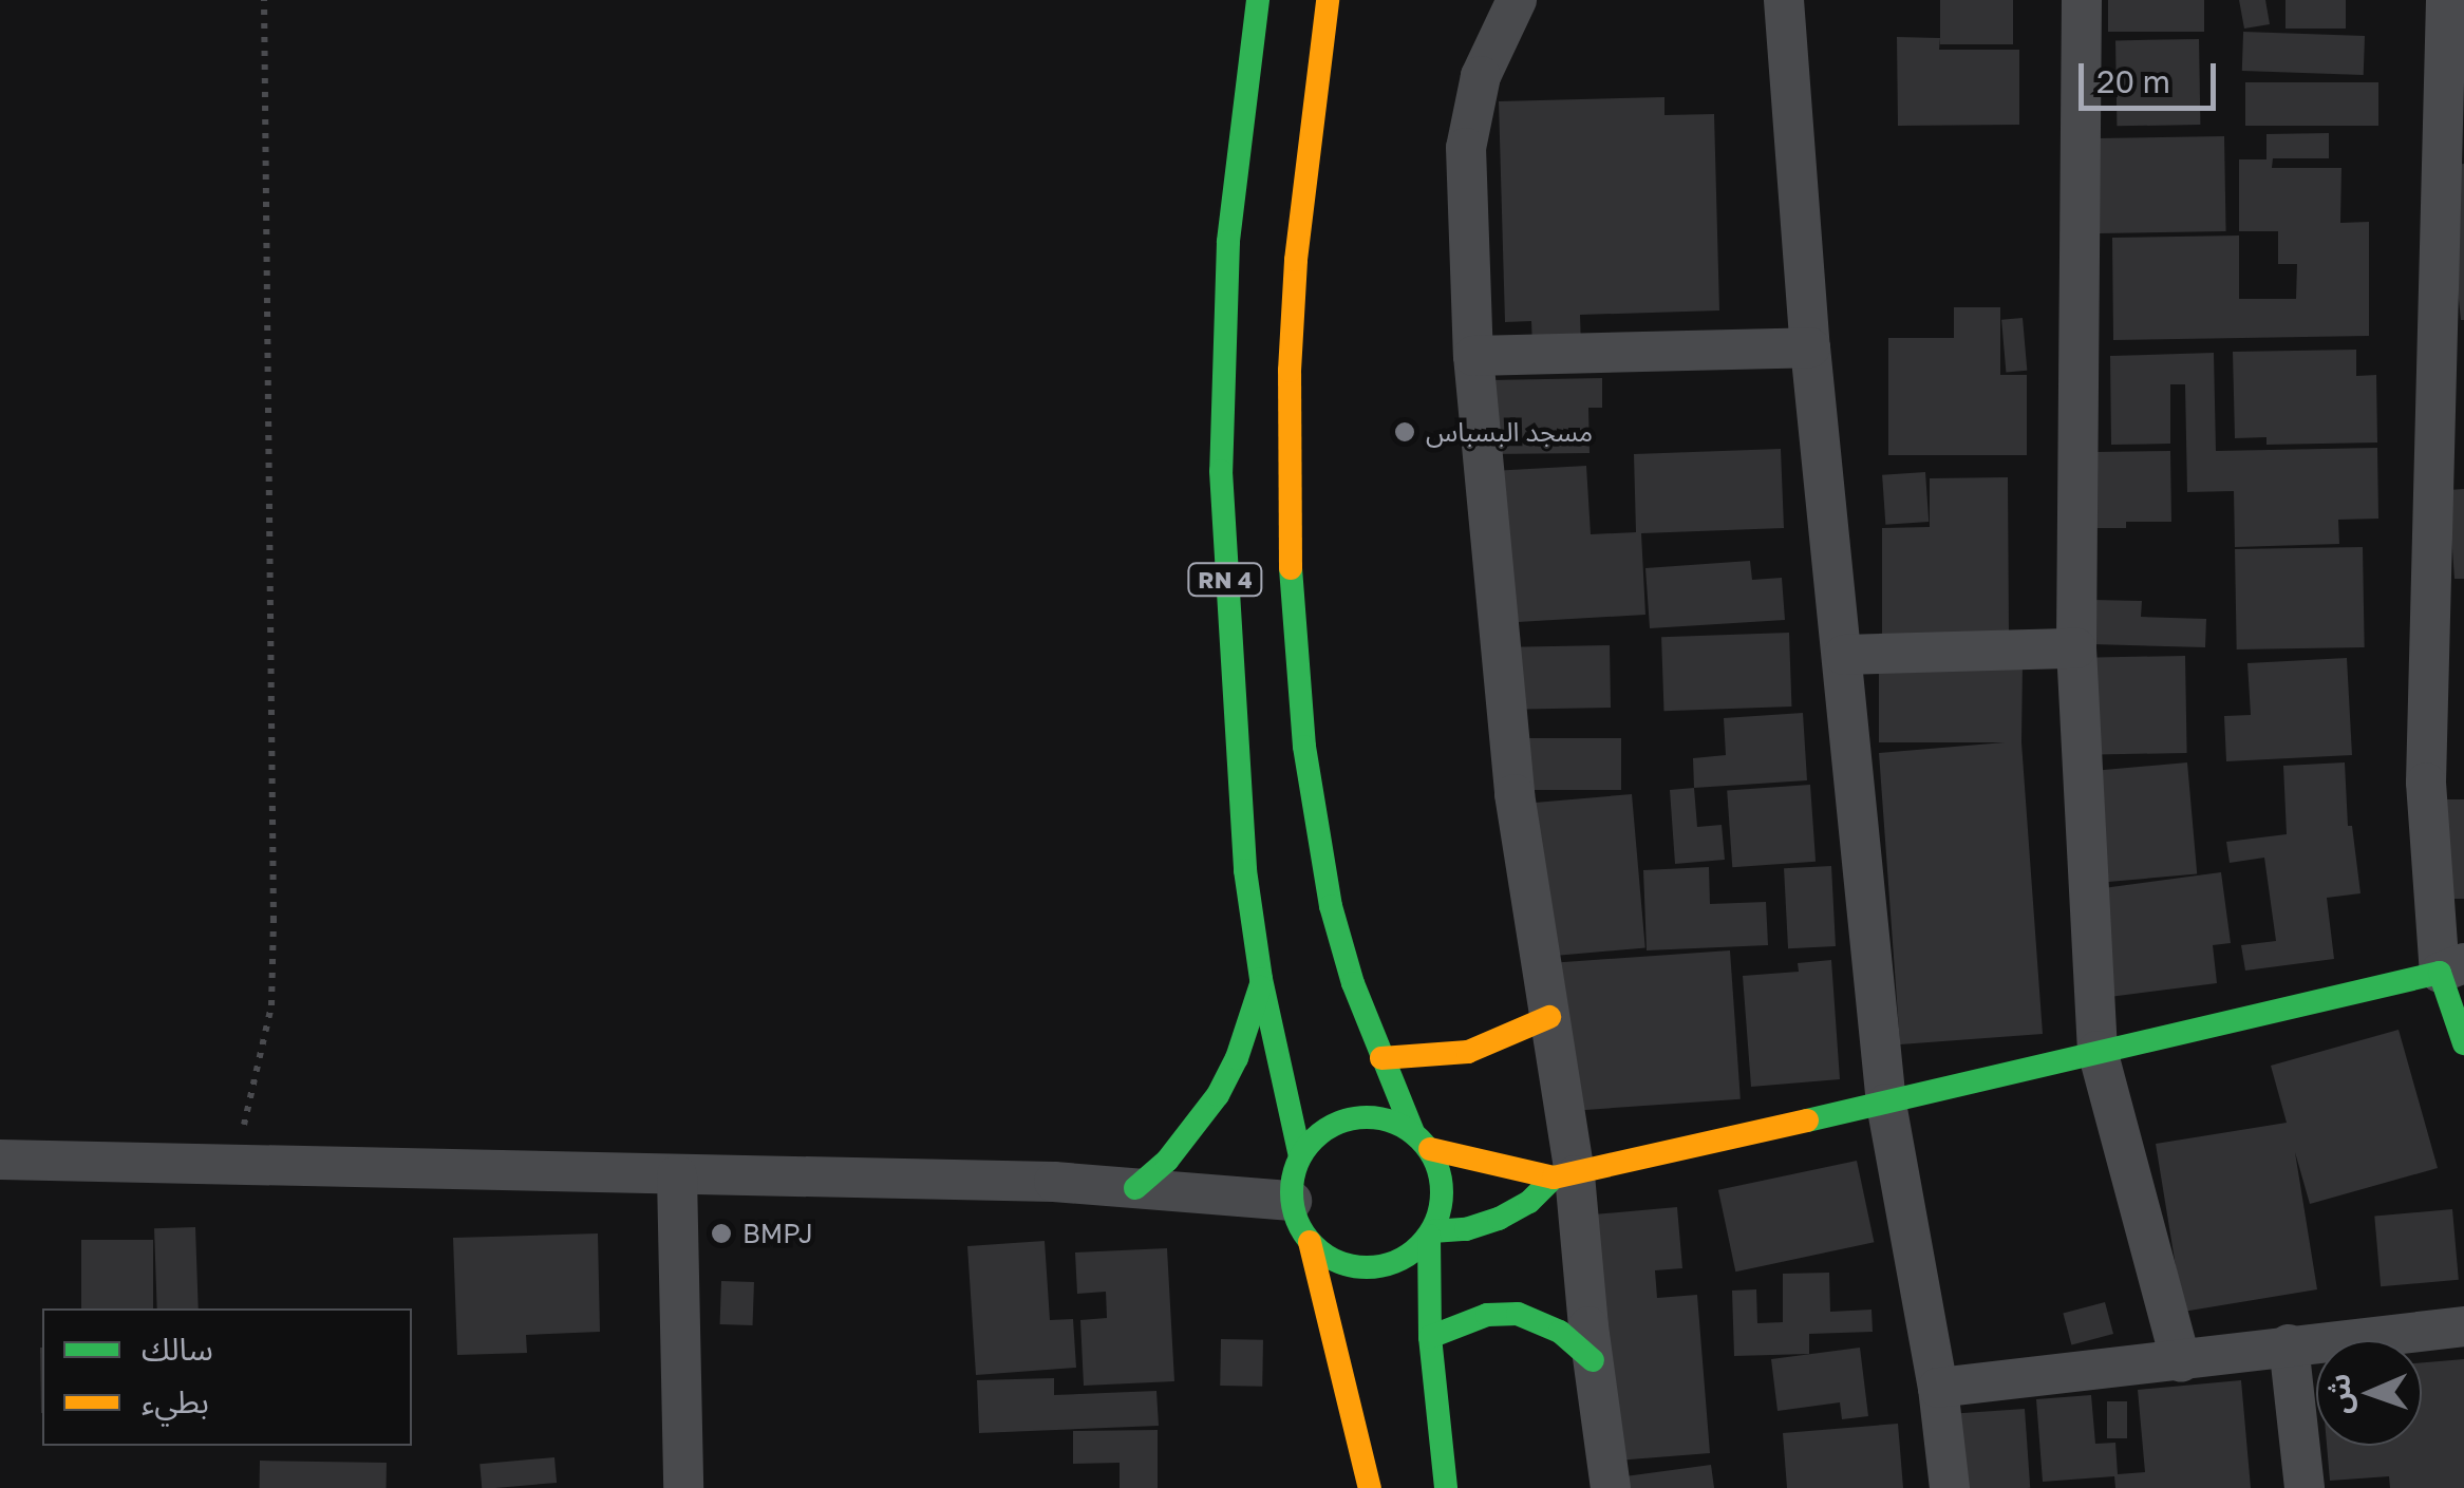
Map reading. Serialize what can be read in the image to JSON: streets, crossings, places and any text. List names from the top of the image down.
{
  "streets": {
    "main road": ["RN 4"]
  },
  "places": ["مسجد البسباس", "BMPJ"],
  "legend": ["سالك", "بطيء"],
  "scale_bar": "20 m",
  "north": "left"
}
